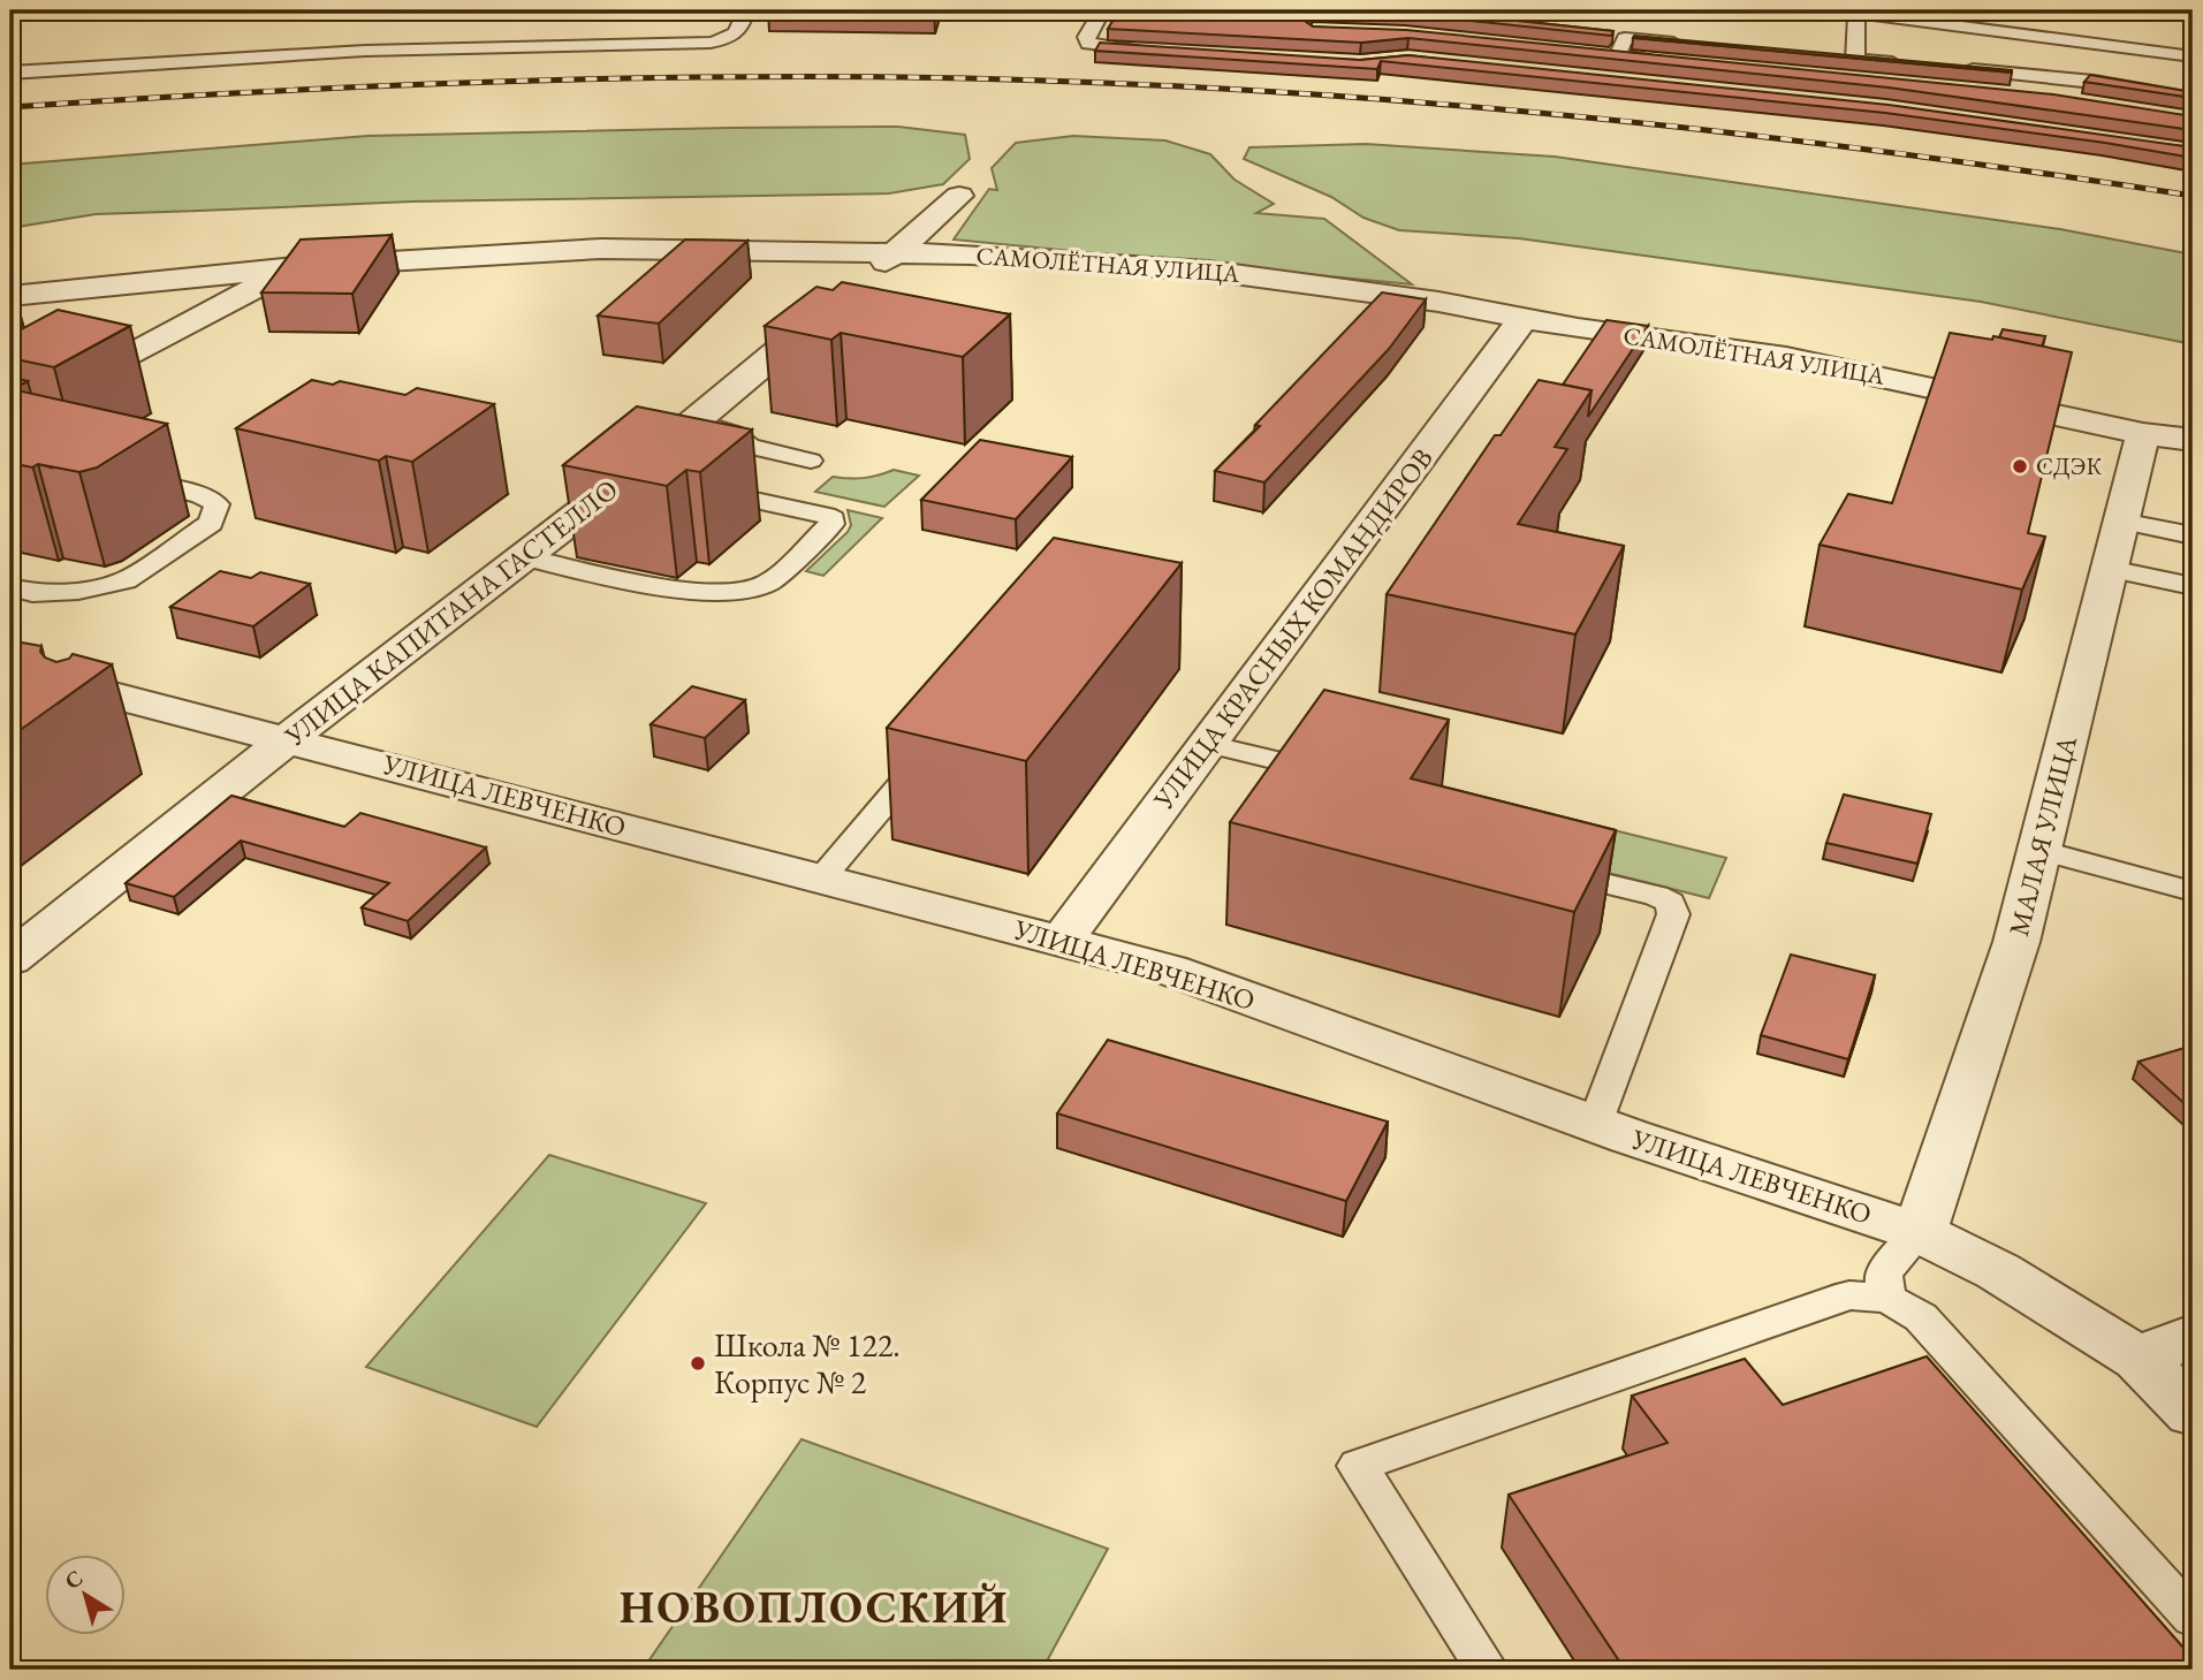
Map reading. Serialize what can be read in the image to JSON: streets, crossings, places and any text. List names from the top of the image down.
{
  "streets": {
    "street": [
      "САМОЛЁТНАЯ УЛИЦА",
      "УЛИЦА КАПИТАНА ГАСТЕЛЛО",
      "УЛИЦА КРАСНЫХ КОМАНДИРОВ",
      "УЛИЦА ЛЕВЧЕНКО",
      "МАЛАЯ УЛИЦА"
    ]
  },
  "crossings": [
    ["САМОЛЁТНАЯ УЛИЦА", "УЛИЦА КАПИТАНА ГАСТЕЛЛО"],
    ["САМОЛЁТНАЯ УЛИЦА", "УЛИЦА КРАСНЫХ КОМАНДИРОВ"],
    ["САМОЛЁТНАЯ УЛИЦА", "МАЛАЯ УЛИЦА"],
    ["УЛИЦА КАПИТАНА ГАСТЕЛЛО", "УЛИЦА ЛЕВЧЕНКО"],
    ["УЛИЦА КРАСНЫХ КОМАНДИРОВ", "УЛИЦА ЛЕВЧЕНКО"],
    ["УЛИЦА ЛЕВЧЕНКО", "МАЛАЯ УЛИЦА"]
  ],
  "districts": ["НОВОПЛОСКИЙ"],
  "places": ["СДЭК", "Школа № 122. Корпус № 2"],
  "north": "top left"
}
